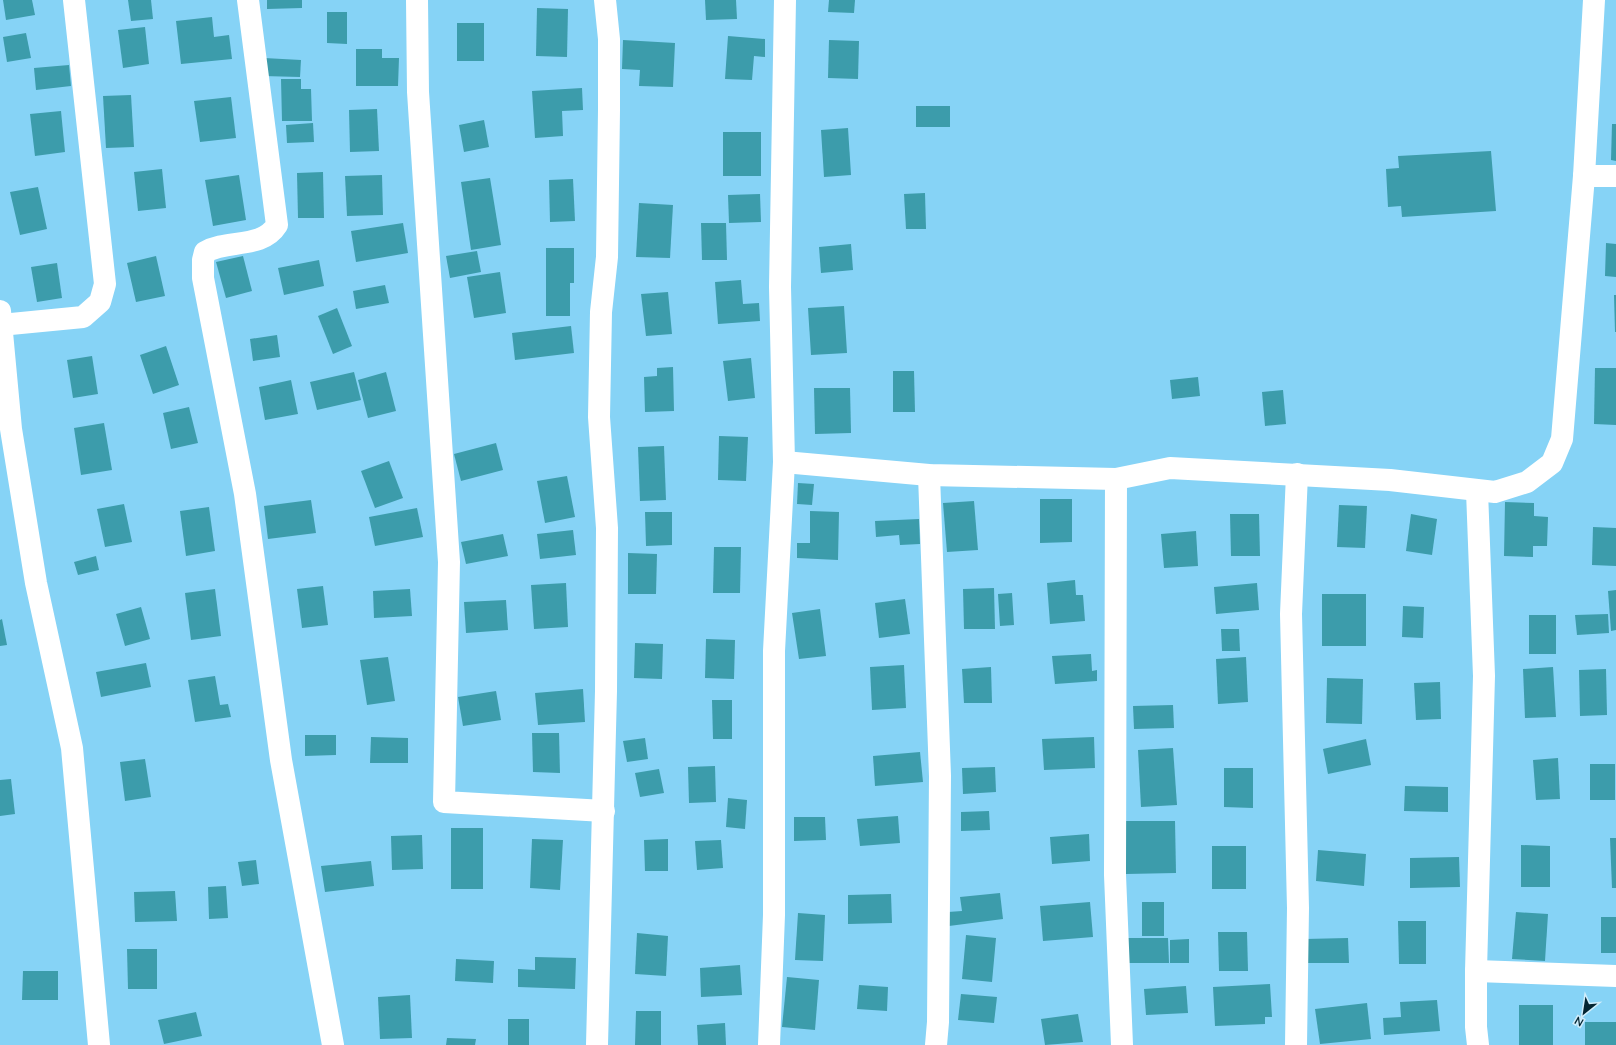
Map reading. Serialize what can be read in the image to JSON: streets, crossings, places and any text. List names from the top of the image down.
{
  "north": "bottom left"
}
